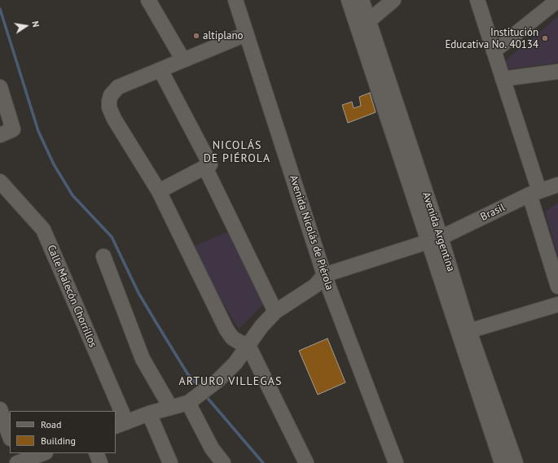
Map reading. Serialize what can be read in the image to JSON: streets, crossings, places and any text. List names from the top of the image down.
{
  "streets": {
    "street": [
      "Brasil",
      "Avenida Argentina",
      "Avenida Nicolás de Piérola",
      "Calle Malecón Chorrillos"
    ]
  },
  "crossings": [
    ["Brasil", "Avenida Argentina"],
    ["Brasil", "Avenida Nicolás de Piérola"]
  ],
  "districts": ["NICOLÁS DE PIÉROLA", "ARTURO VILLEGAS"],
  "places": ["altiplano", "Institución Educativa No. 40134"],
  "legend": ["Road", "Building"],
  "north": "right"
}
